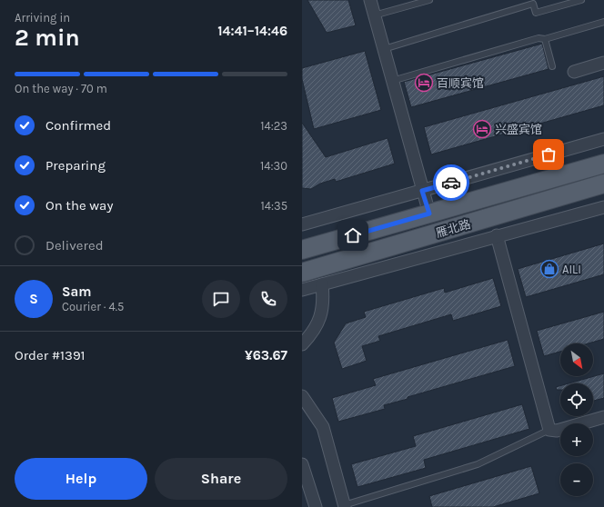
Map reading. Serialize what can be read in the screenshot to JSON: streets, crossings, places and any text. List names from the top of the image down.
{
  "streets": {
    "main road": ["雁北路"]
  },
  "places": {
    "hotel": ["百顺宾馆", "兴盛宾馆"],
    "shop": ["AILI"]
  },
  "north": "bottom right",
  "page": {
    "heading": ["2 min", "Arriving in", "14:41–14:46"],
    "panel": [
      "Sam",
      "Courier · 4.5",
      "Order #1391",
      "¥63.67"
    ],
    "bar": "On the way · 70 m",
    "list": [
      ["Confirmed", "14:23"],
      ["Preparing", "14:30"],
      ["On the way", "14:35"],
      "Delivered"
    ],
    "round": "S",
    "map_buttons": ["+", "−"],
    "buttons": ["Help", "Share"]
  }
}
